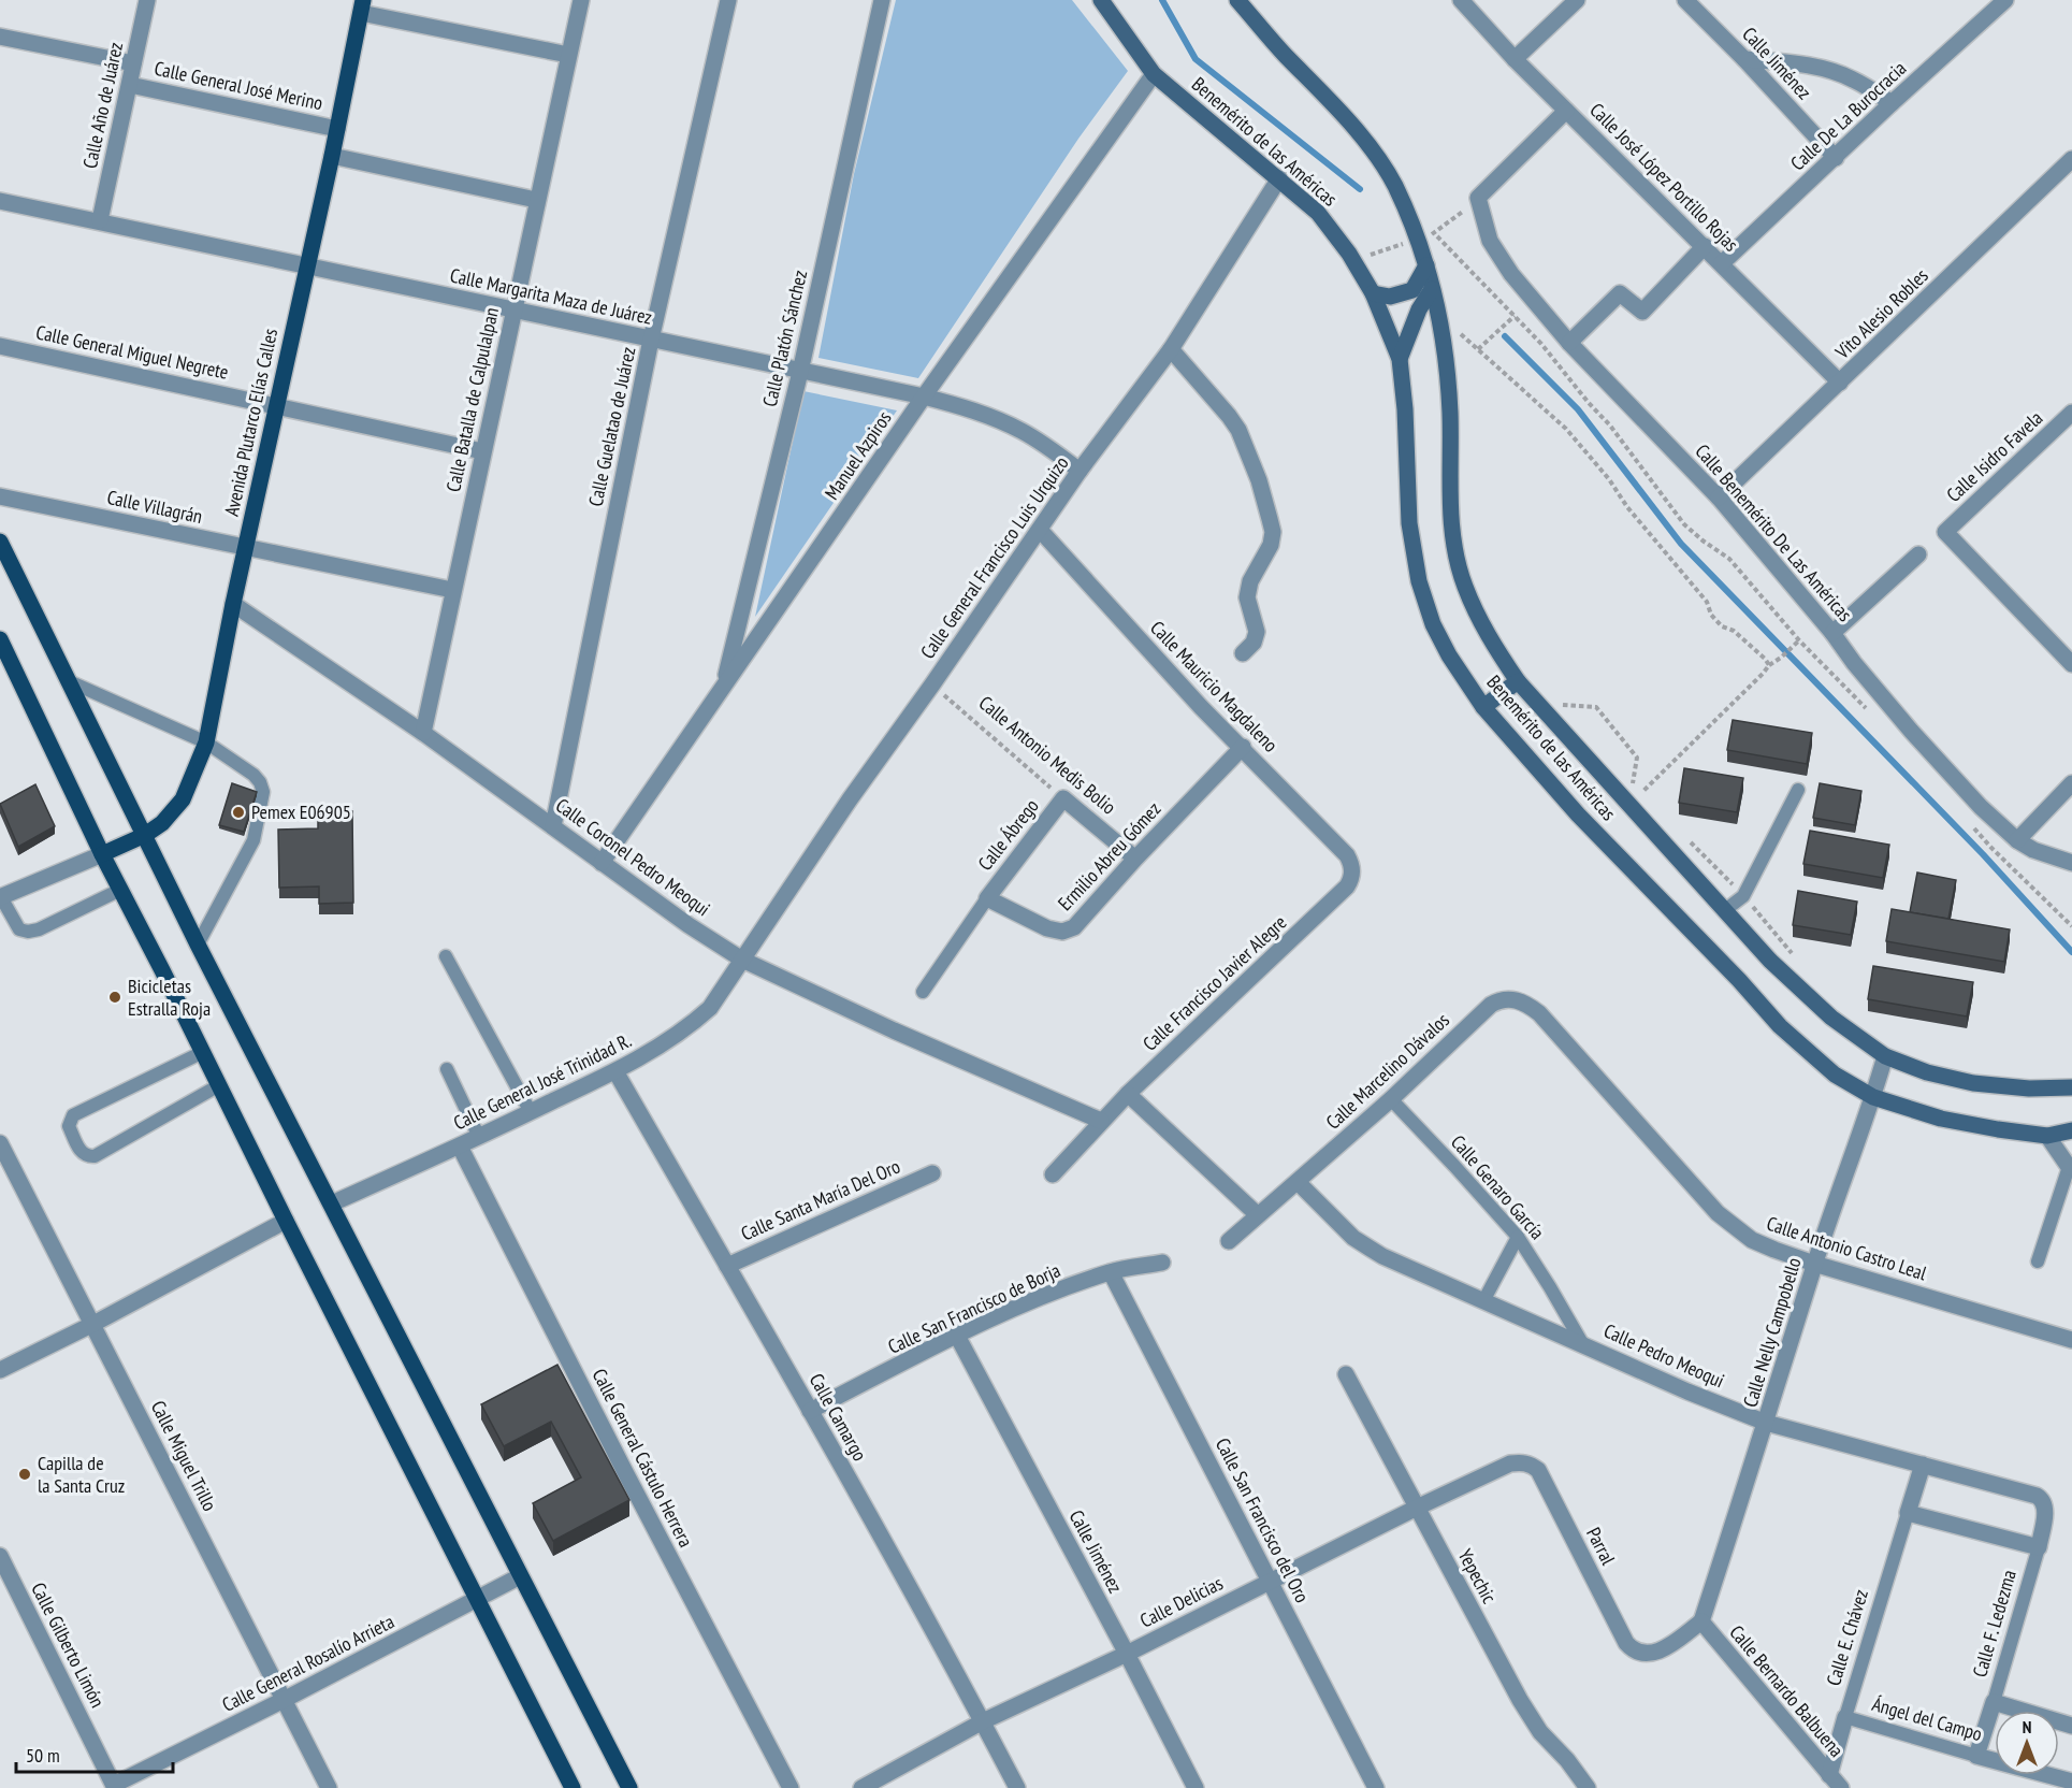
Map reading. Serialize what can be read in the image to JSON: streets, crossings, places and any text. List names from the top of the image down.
{
  "streets": {
    "main road": ["Avenida Plutarco Elías Calles"],
    "street": [
      "Calle Jiménez",
      "Calle General José Merino",
      "Calle Año de Juárez",
      "Calle De La Burocracia",
      "Benemérito de las Américas",
      "Calle José López Portillo Rojas",
      "Calle Margarita Maza de Juárez",
      "Vito Alesio Robles",
      "Calle Platón Sánchez",
      "Calle General Miguel Negrete",
      "Calle Batalla de Calpulalpan",
      "Calle Guelatao de Juárez",
      "Manuel Azpiros",
      "Calle Isidro Favela",
      "Calle Villagrán",
      "Calle Benemérito De Las Américas",
      "Calle General Francisco Luis Urquizo",
      "Calle Mauricio Magdaleno",
      "Calle Antonio Medis Bolio",
      "Calle Ábrego",
      "Ermilio Abreu Gómez",
      "Calle Coronel Pedro Meoqui",
      "Calle Francisco Javier Alegre",
      "Calle Marcelino Dávalos",
      "Calle General José Trinidad R.",
      "Calle Santa María Del Oro",
      "Calle Antonio Castro Leal",
      "Calle San Francisco de Borja",
      "Calle Nelly Campobello",
      "Calle Pedro Meoqui",
      "Calle Camargo",
      "Calle Miguel Trillo",
      "Calle General Cástulo Herrera",
      "Calle San Francisco del Oro",
      "Parral",
      "Yepechic",
      "Calle Delicias",
      "Calle F. Ledezma",
      "Calle E. Chávez",
      "Calle Gilberto Limón",
      "Calle General Rosalío Arrieta",
      "Calle Bernardo Balbuena",
      "Ángel del Campo"
    ],
    "lane": ["Calle Genaro García"]
  },
  "crossings": [
    ["Calle Jiménez", "Calle De La Burocracia"],
    ["Calle Jiménez", "Calle San Francisco de Borja"],
    ["Calle Jiménez", "Calle Delicias"],
    ["Calle General José Merino", "Calle Año de Juárez"],
    ["Calle General José Merino", "Avenida Plutarco Elías Calles"],
    ["Calle Año de Juárez", "Calle Margarita Maza de Juárez"],
    ["Calle De La Burocracia", "Calle José López Portillo Rojas"],
    ["Benemérito de las Américas", "Manuel Azpiros"],
    ["Benemérito de las Américas", "Calle General Francisco Luis Urquizo"],
    ["Benemérito de las Américas", "Calle Nelly Campobello"],
    ["Calle José López Portillo Rojas", "Vito Alesio Robles"],
    ["Calle Margarita Maza de Juárez", "Calle Platón Sánchez"],
    ["Calle Margarita Maza de Juárez", "Calle Batalla de Calpulalpan"],
    ["Calle Margarita Maza de Juárez", "Avenida Plutarco Elías Calles"],
    ["Calle Margarita Maza de Juárez", "Calle Guelatao de Juárez"],
    ["Calle Margarita Maza de Juárez", "Manuel Azpiros"],
    ["Calle Margarita Maza de Juárez", "Calle General Francisco Luis Urquizo"],
    ["Vito Alesio Robles", "Calle Benemérito De Las Américas"],
    ["Calle Platón Sánchez", "Manuel Azpiros"],
    ["Calle General Miguel Negrete", "Calle Batalla de Calpulalpan"],
    ["Calle General Miguel Negrete", "Avenida Plutarco Elías Calles"],
    ["Calle Batalla de Calpulalpan", "Calle Villagrán"],
    ["Calle Batalla de Calpulalpan", "Calle Coronel Pedro Meoqui"],
    ["Avenida Plutarco Elías Calles", "Calle Villagrán"],
    ["Avenida Plutarco Elías Calles", "Calle Coronel Pedro Meoqui"],
    ["Calle Guelatao de Juárez", "Calle Coronel Pedro Meoqui"],
    ["Manuel Azpiros", "Calle Coronel Pedro Meoqui"],
    ["Calle General Francisco Luis Urquizo", "Calle Mauricio Magdaleno"],
    ["Calle General Francisco Luis Urquizo", "Calle Antonio Medis Bolio"],
    ["Calle General Francisco Luis Urquizo", "Calle Coronel Pedro Meoqui"],
    ["Calle General Francisco Luis Urquizo", "Calle General José Trinidad R."],
    ["Calle Mauricio Magdaleno", "Ermilio Abreu Gómez"],
    ["Calle Mauricio Magdaleno", "Calle Francisco Javier Alegre"],
    ["Calle Antonio Medis Bolio", "Calle Ábrego"],
    ["Calle Antonio Medis Bolio", "Ermilio Abreu Gómez"],
    ["Calle Ábrego", "Ermilio Abreu Gómez"],
    ["Calle Coronel Pedro Meoqui", "Calle Francisco Javier Alegre"],
    ["Calle Coronel Pedro Meoqui", "Calle General José Trinidad R."],
    ["Calle Marcelino Dávalos", "Calle Genaro García"],
    ["Calle Marcelino Dávalos", "Calle Antonio Castro Leal"],
    ["Calle Marcelino Dávalos", "Calle Pedro Meoqui"],
    ["Calle General José Trinidad R.", "Calle Camargo"],
    ["Calle General José Trinidad R.", "Calle General Cástulo Herrera"],
    ["Calle Genaro García", "Calle Pedro Meoqui"],
    ["Calle Santa María Del Oro", "Calle Camargo"],
    ["Calle Antonio Castro Leal", "Calle Nelly Campobello"],
    ["Calle San Francisco de Borja", "Calle Camargo"],
    ["Calle San Francisco de Borja", "Calle San Francisco del Oro"],
    ["Calle Nelly Campobello", "Calle Pedro Meoqui"],
    ["Calle Nelly Campobello", "Parral"],
    ["Calle Nelly Campobello", "Calle Bernardo Balbuena"],
    ["Calle Pedro Meoqui", "Calle F. Ledezma"],
    ["Calle Pedro Meoqui", "Calle E. Chávez"],
    ["Calle Camargo", "Calle Delicias"],
    ["Calle Miguel Trillo", "Calle General Rosalío Arrieta"],
    ["Calle San Francisco del Oro", "Calle Delicias"],
    ["Parral", "Calle Delicias"],
    ["Parral", "Calle Bernardo Balbuena"],
    ["Yepechic", "Calle Delicias"],
    ["Calle F. Ledezma", "Ángel del Campo"],
    ["Calle E. Chávez", "Calle Bernardo Balbuena"],
    ["Calle E. Chávez", "Ángel del Campo"],
    ["Calle Gilberto Limón", "Calle General Rosalío Arrieta"]
  ],
  "places": ["Pemex E06905", "Bicicletas Estralla Roja", "Capilla de la Santa Cruz"],
  "scale_bar": "50 m",
  "north": "top"
}
